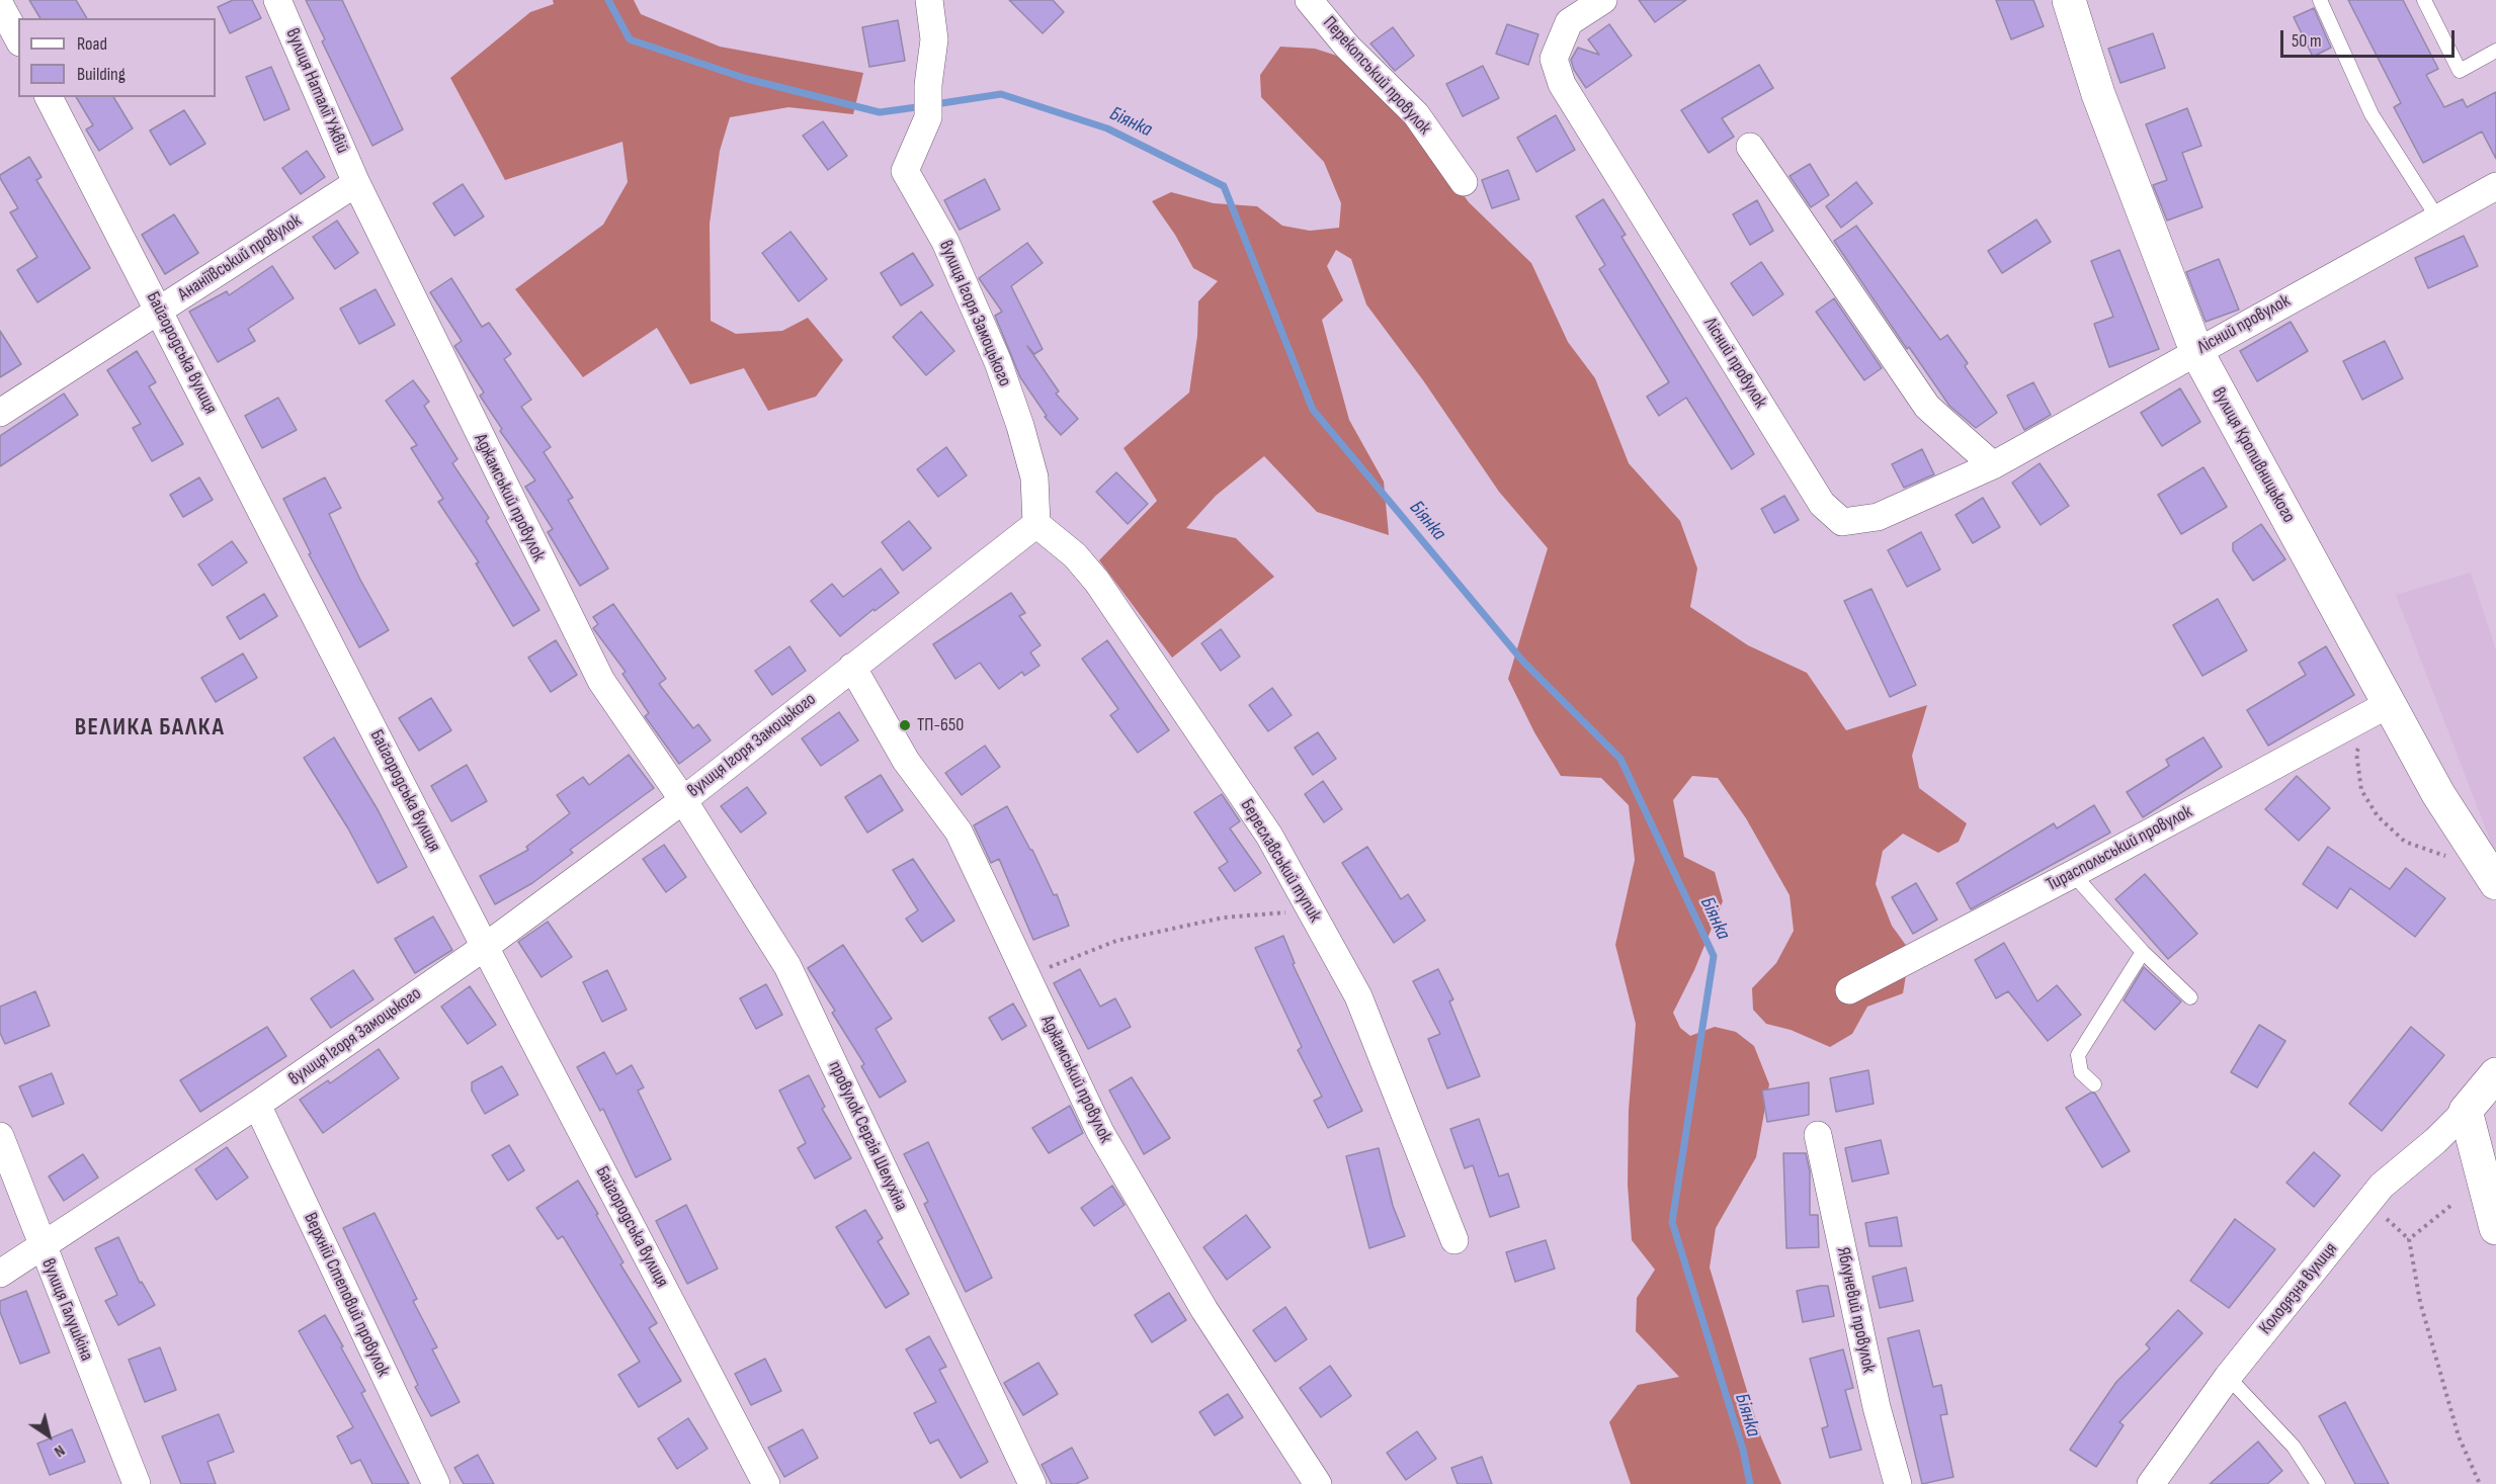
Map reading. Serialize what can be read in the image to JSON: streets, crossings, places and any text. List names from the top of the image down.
{
  "streets": {
    "main road": ["вулиця Кропивницького"],
    "street": [
      "Перекопський провулок",
      "вулиця Наталії Ужвій",
      "Ананіївський провулок",
      "вулиця Ігоря Замоцького",
      "Лісний провулок",
      "Байгородська вулиця",
      "Аджамський провулок",
      "Тираспольський провулок",
      "Береславський тупик",
      "провулок Сергія Шелухіна",
      "Колодязна вулиця",
      "Верхній Степовий провулок",
      "вулиця Галушкіна",
      "Яблуневий провулок"
    ]
  },
  "crossings": [
    ["вулиця Наталії Ужвій", "Ананіївський провулок"],
    ["вулиця Наталії Ужвій", "Аджамський провулок"],
    ["Ананіївський провулок", "Байгородська вулиця"],
    ["Ананіївський провулок", "Аджамський провулок"],
    ["вулиця Ігоря Замоцького", "Байгородська вулиця"],
    ["вулиця Ігоря Замоцького", "Аджамський провулок"],
    ["вулиця Ігоря Замоцького", "Береславський тупик"],
    ["вулиця Ігоря Замоцького", "провулок Сергія Шелухіна"],
    ["вулиця Ігоря Замоцького", "Верхній Степовий провулок"],
    ["вулиця Ігоря Замоцького", "вулиця Галушкіна"],
    ["Лісний провулок", "вулиця Кропивницького"],
    ["вулиця Кропивницького", "Тираспольський провулок"],
    ["Аджамський провулок", "провулок Сергія Шелухіна"]
  ],
  "districts": ["ВЕЛИКА БАЛКА"],
  "water": ["Біянка"],
  "places": ["ТП-650"],
  "legend": ["Road", "Building"],
  "scale_bar": "50 m",
  "north": "bottom right"
}
